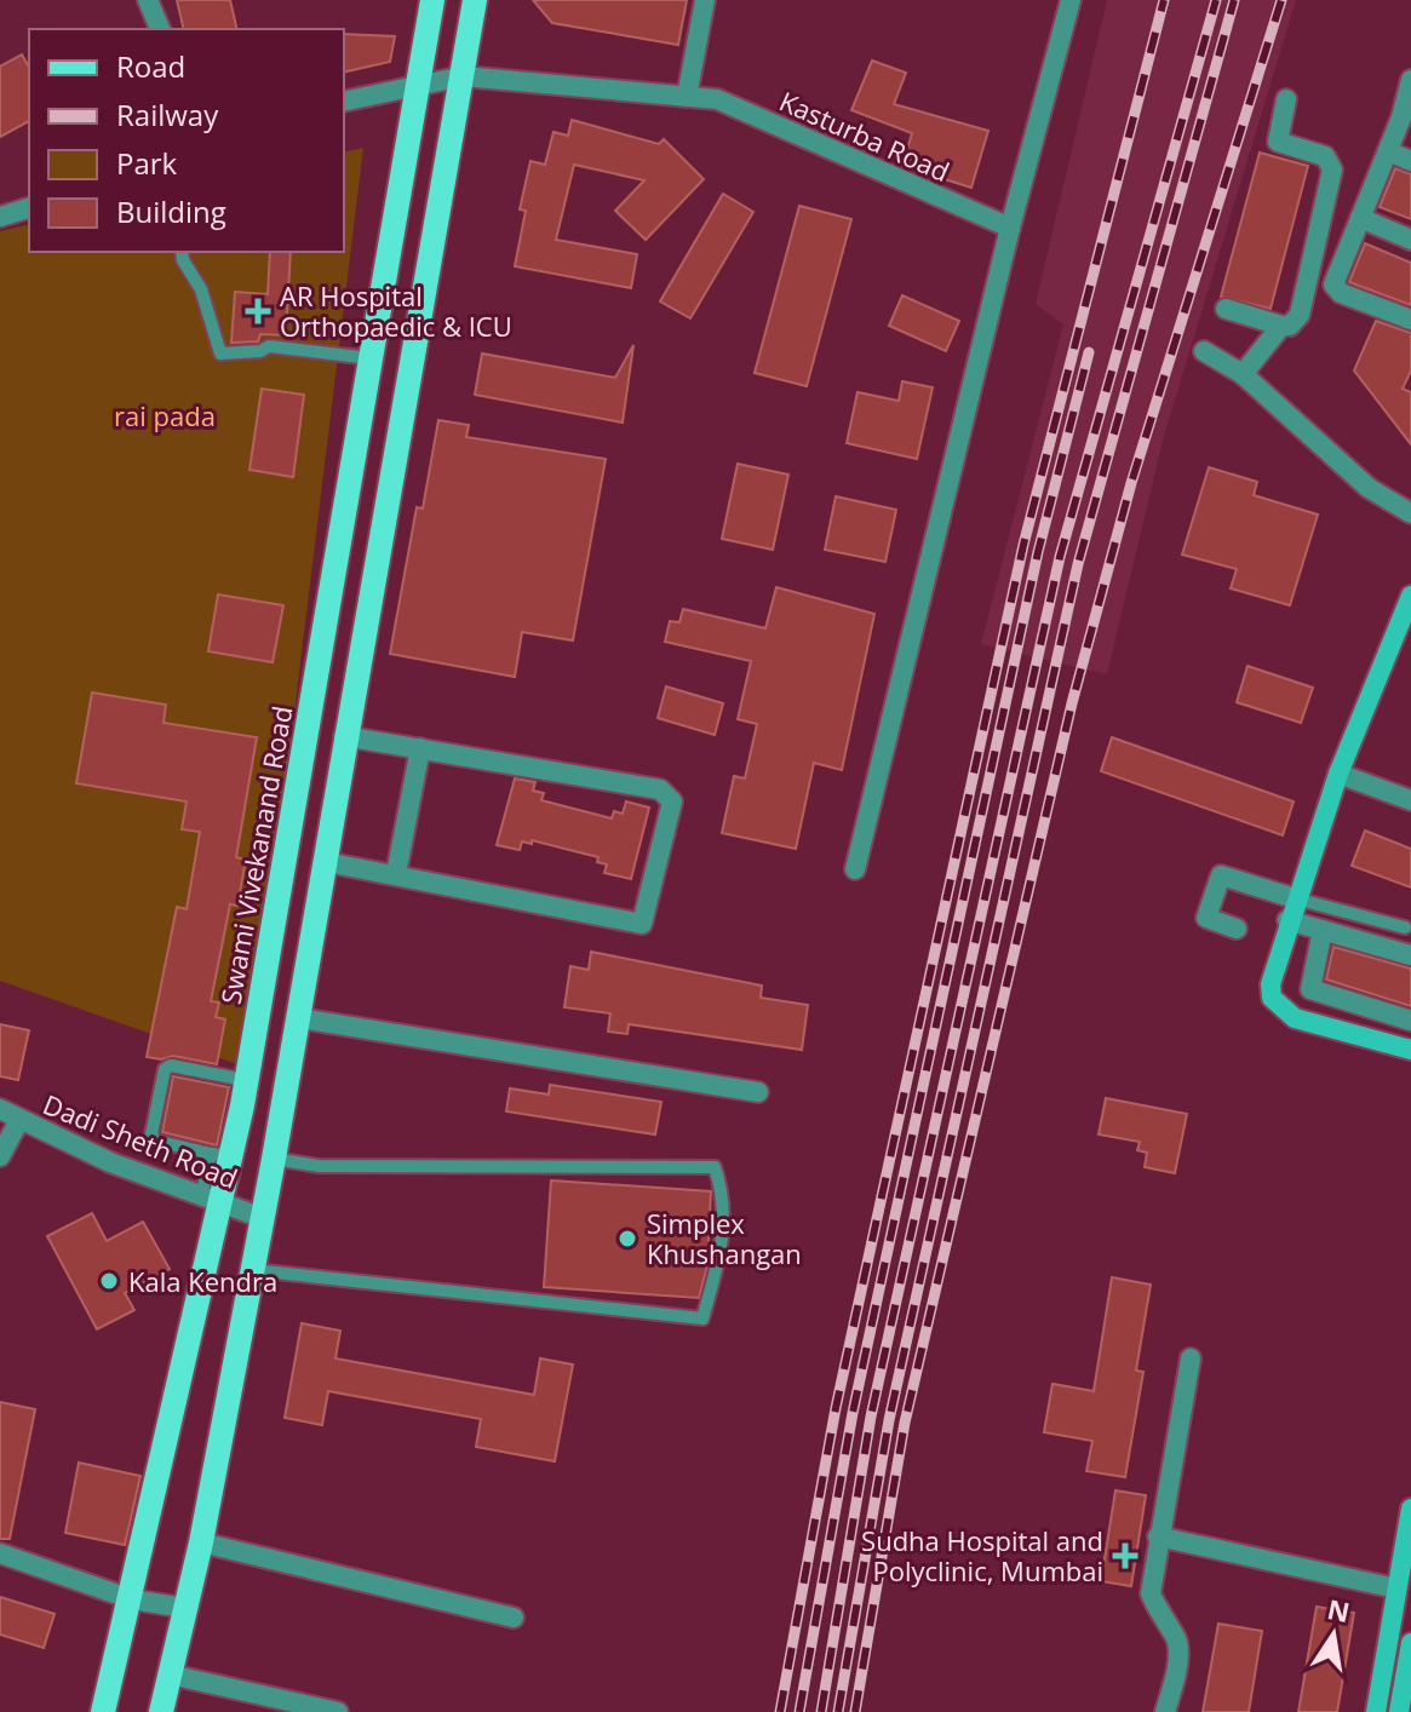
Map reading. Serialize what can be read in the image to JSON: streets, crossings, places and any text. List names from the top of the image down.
{
  "streets": {
    "main road": ["Swami Vivekanand Road"],
    "street": ["Kasturba Road", "Dadi Sheth Road"]
  },
  "crossings": [
    ["Kasturba Road", "Swami Vivekanand Road"],
    ["Swami Vivekanand Road", "Dadi Sheth Road"]
  ],
  "parks": ["rai pada"],
  "places": {
    "health": ["AR Hospital Orthopaedic & ICU", "Sudha Hospital and Polyclinic, Mumbai"],
    "other": ["Simplex Khushangan", "Kala Kendra"]
  },
  "legend": [
    "Road",
    "Railway",
    "Park",
    "Building"
  ],
  "north": "top"
}
